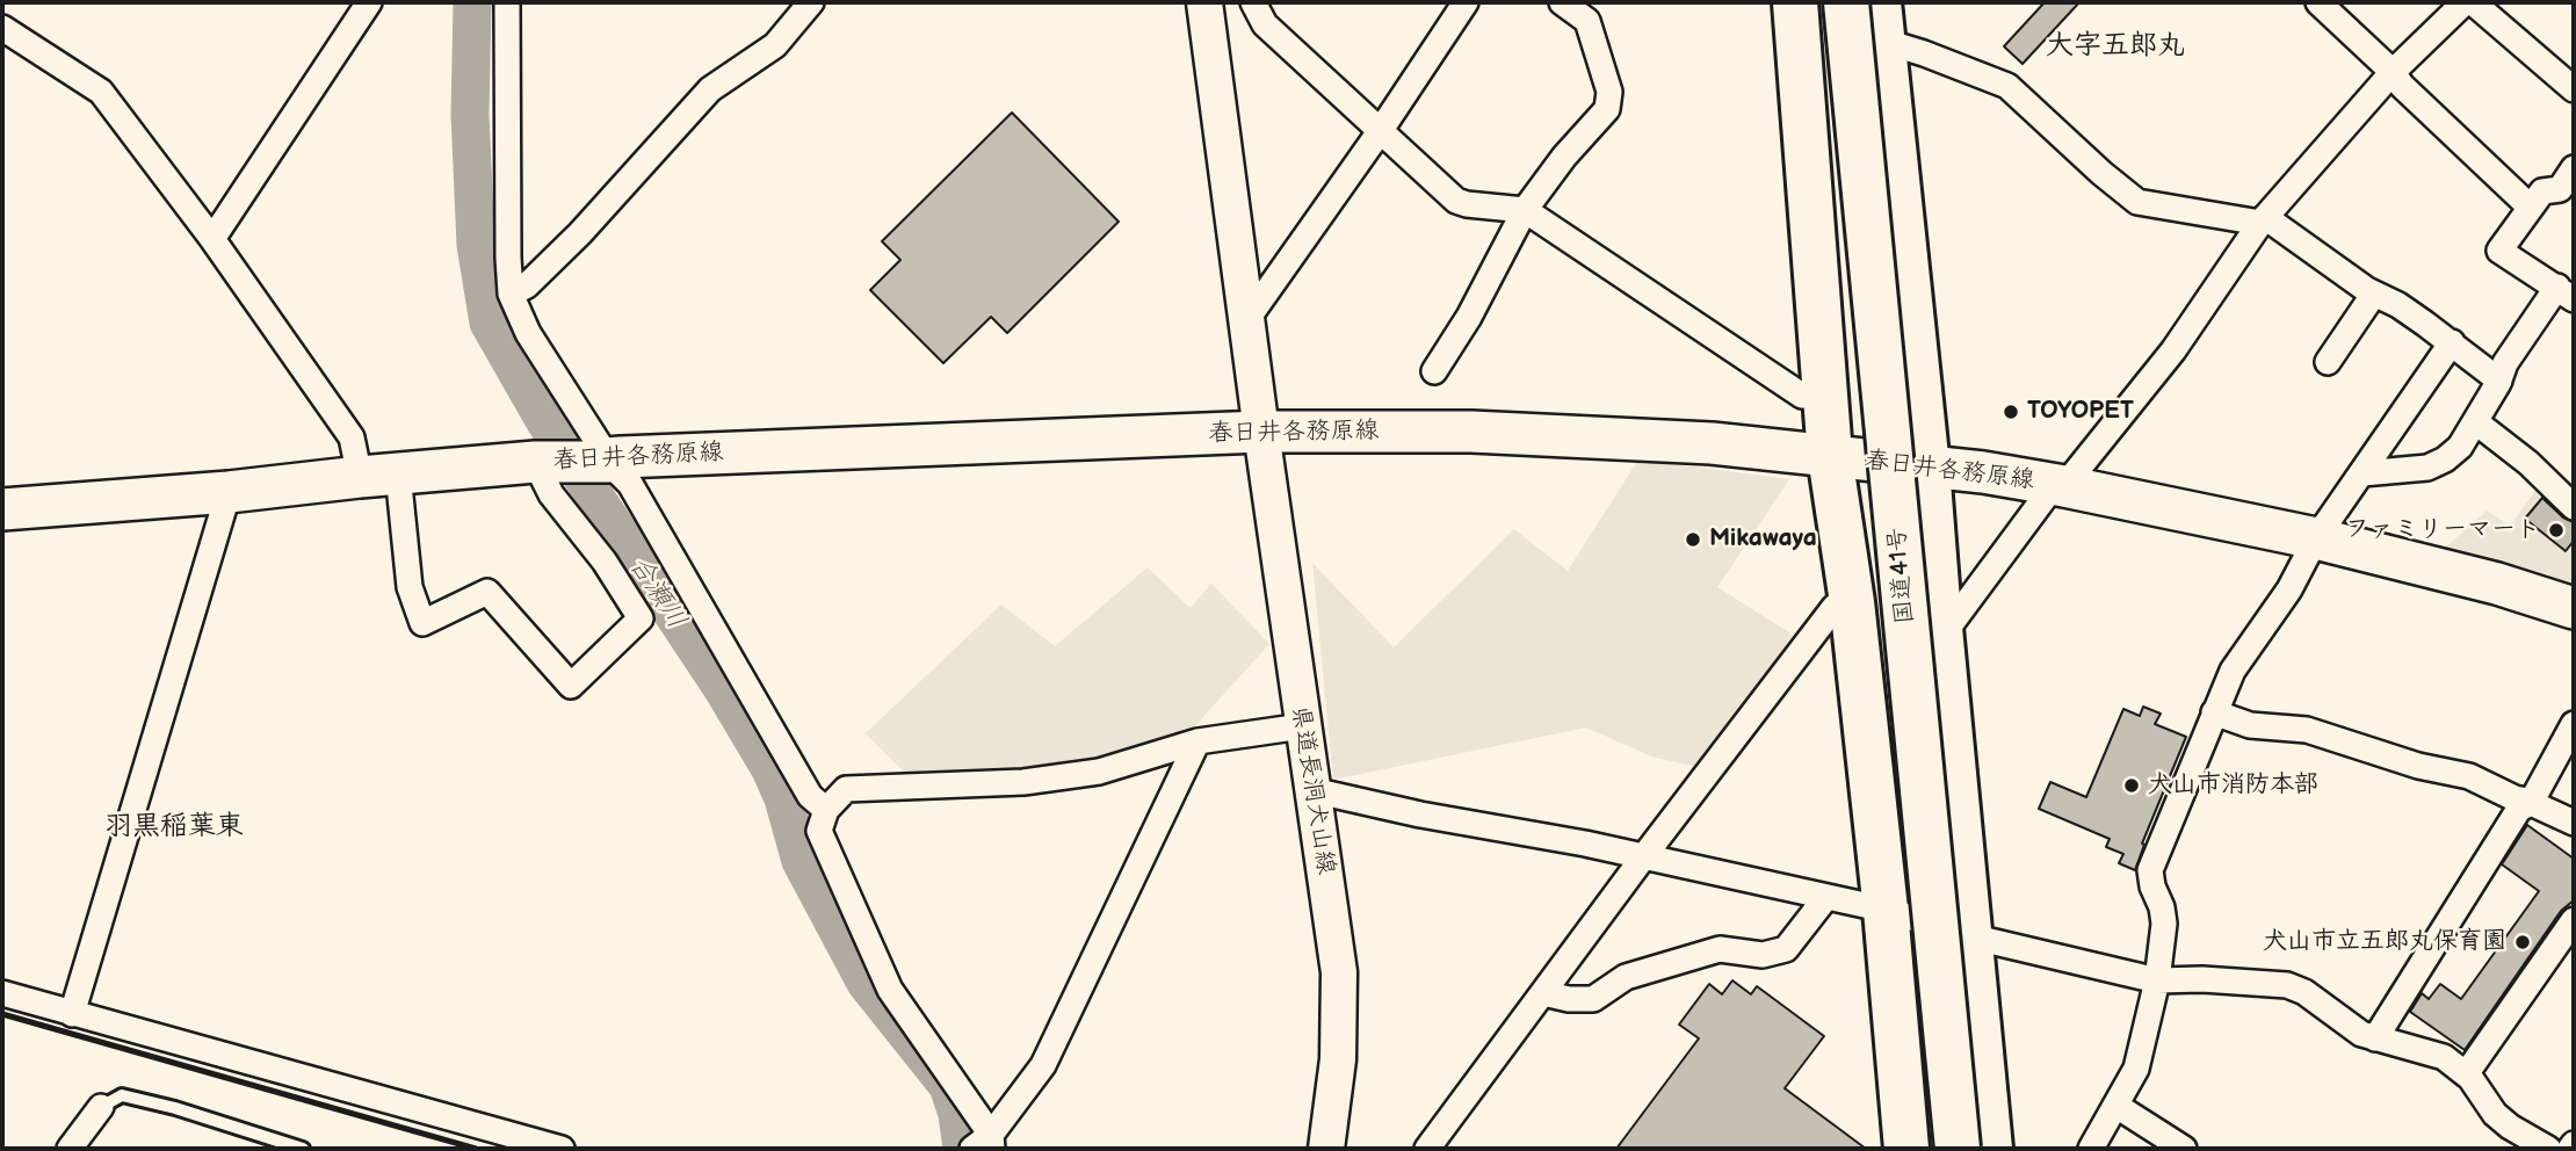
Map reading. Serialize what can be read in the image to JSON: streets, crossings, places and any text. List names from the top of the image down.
{
  "streets": {
    "highway": ["国道41号"],
    "main road": ["春日井各務原線", "県道長洞犬山線"]
  },
  "crossings": [
    ["春日井各務原線", "県道長洞犬山線"]
  ],
  "districts": ["大字五郎丸", "羽黒稲葉東"],
  "water": ["合瀬川"],
  "places": [
    "TOYOPET",
    "ファミリーマート",
    "Mikawaya",
    "犬山市消防本部",
    "犬山市立五郎丸保育園"
  ]
}
